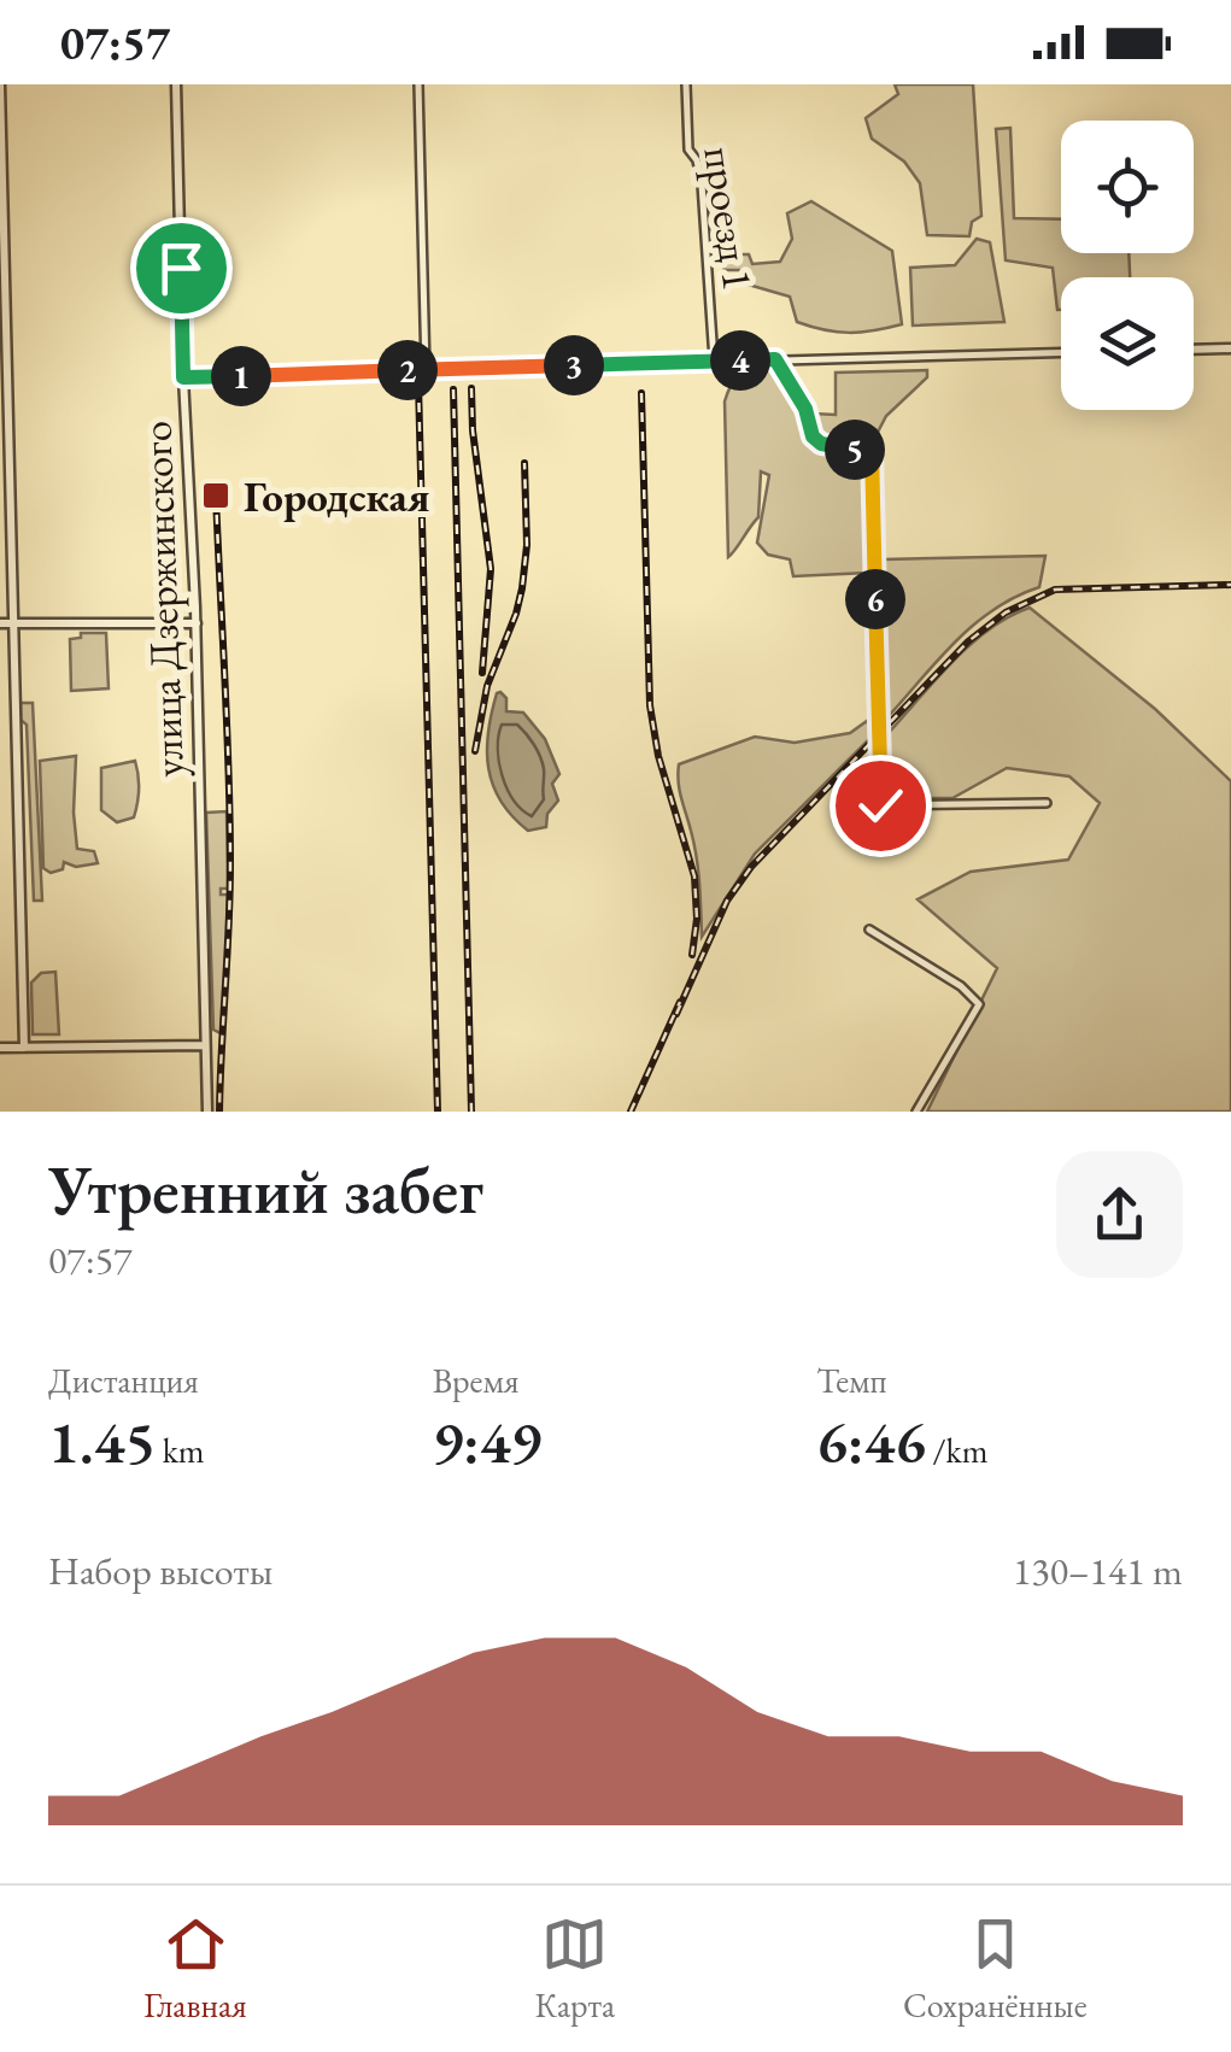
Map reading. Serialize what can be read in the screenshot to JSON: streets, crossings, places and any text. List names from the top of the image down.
{
  "streets": {
    "street": ["проезд 1", "улица Дзержинского"]
  },
  "places": {
    "transit": ["Городская"]
  },
  "page": {
    "status": "07:57",
    "pins": [
      "4",
      "3",
      "2",
      "1",
      "5",
      "6"
    ],
    "heading": ["Утренний забег", "07:57"],
    "stats": [
      ["Дистанция", "1.45 km"],
      ["Время", "9:49"],
      ["Темп", "6:46 /km"]
    ],
    "chart": ["Набор высоты", "130–141 m"],
    "tabs": ["Главная", "Карта", "Сохранённые"]
  }
}
